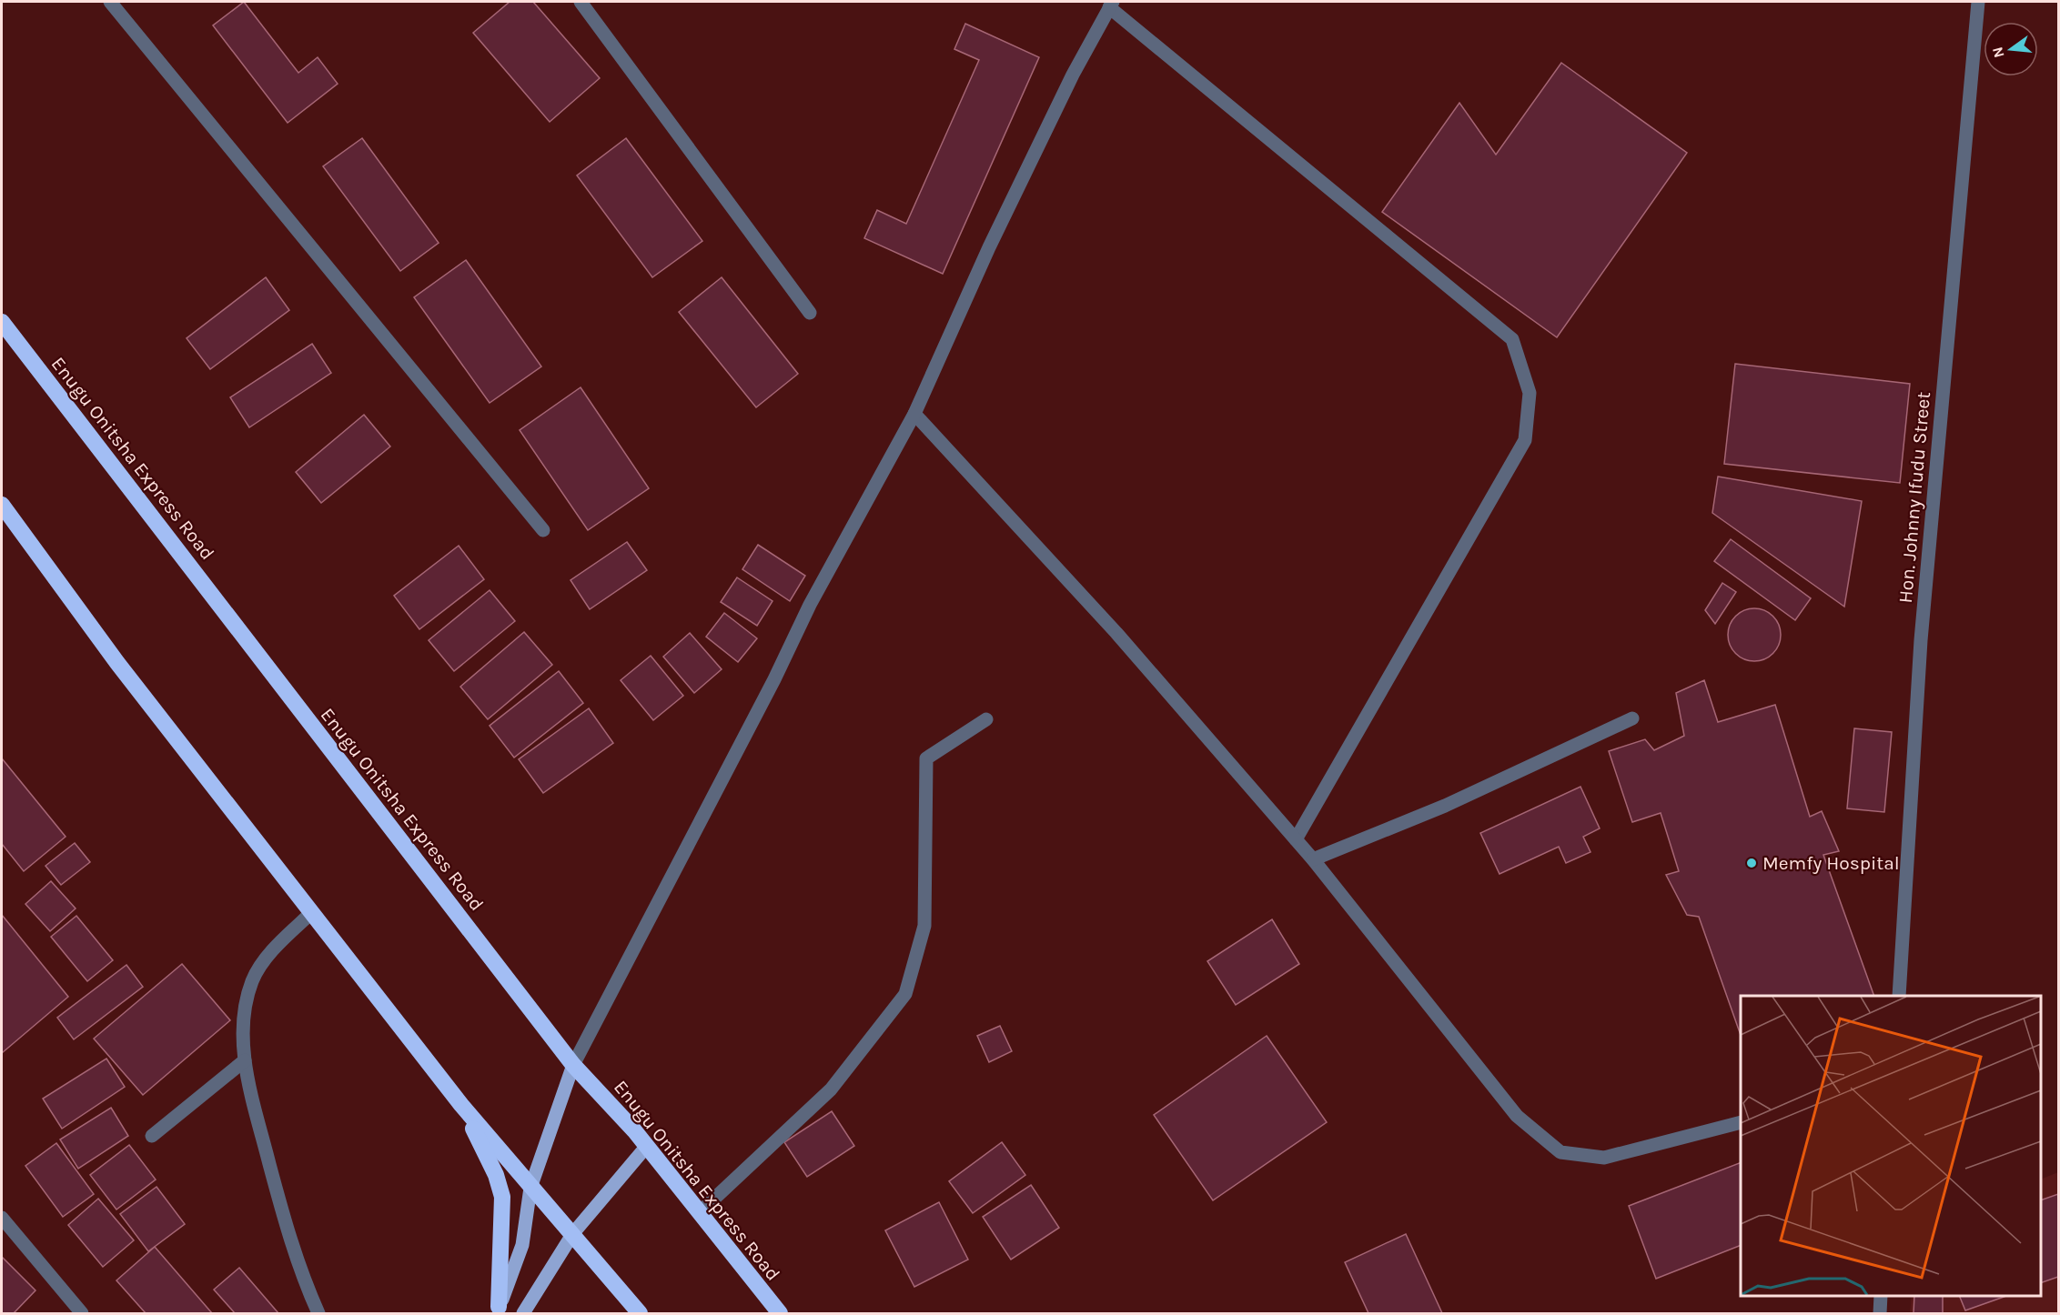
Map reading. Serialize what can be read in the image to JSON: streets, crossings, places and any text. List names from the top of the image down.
{
  "streets": {
    "highway": ["Enugu Onitsha Express Road"],
    "street": ["Hon. Johnny Ifudu Street"]
  },
  "places": ["Memfy Hospital"],
  "north": "left"
}
